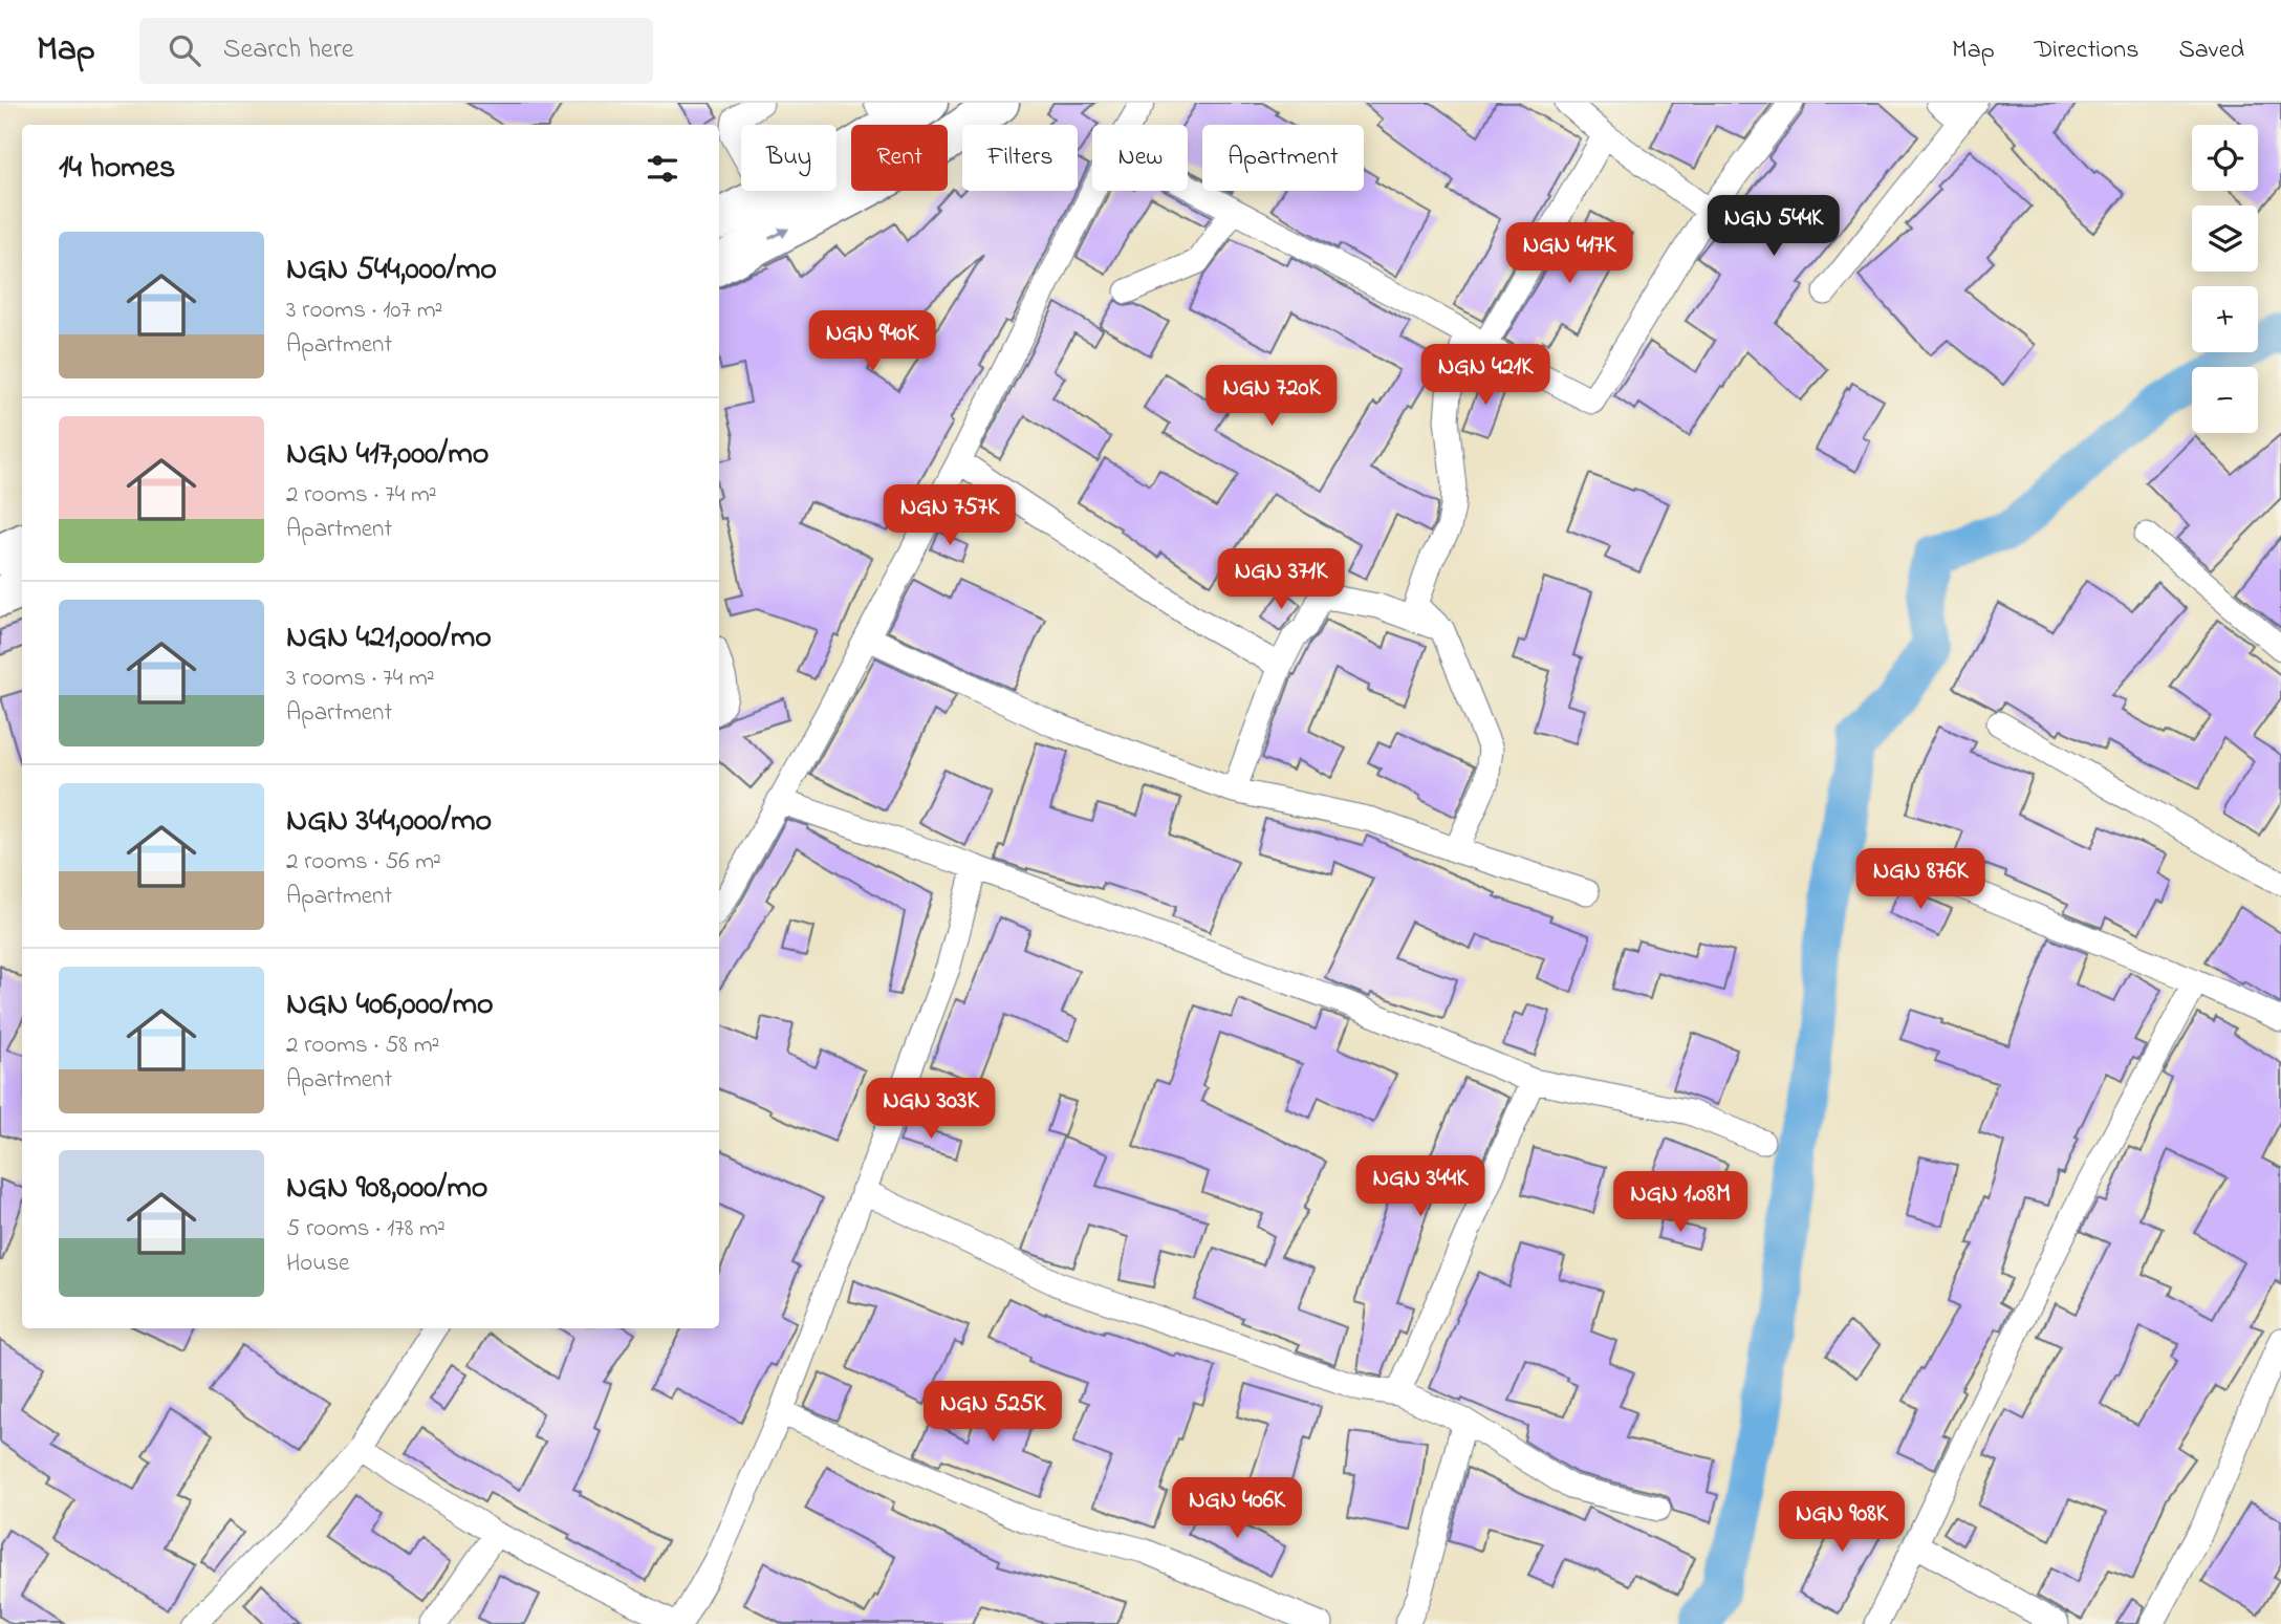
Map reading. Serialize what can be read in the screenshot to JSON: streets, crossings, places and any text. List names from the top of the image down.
{
  "page": {
    "header": "Map",
    "search": "Search here",
    "nav": ["Map", "Directions", "Saved"],
    "map_buttons": ["+", "−"],
    "chip": [
      "Buy",
      "Rent",
      "Filters",
      "New",
      "Apartment"
    ],
    "heading": "14 homes",
    "price": [
      "NGN 544K",
      "NGN 417K",
      "NGN 940K",
      "NGN 421K",
      "NGN 720K",
      "NGN 757K",
      "NGN 371K",
      "NGN 876K",
      "NGN 303K",
      "NGN 344K",
      "NGN 1.08M",
      "NGN 525K",
      "NGN 406K",
      "NGN 908K"
    ],
    "list": [
      {
        "name": "NGN 544,000/mo",
        "note": "3 rooms · 107 m² · Apartment"
      },
      {
        "name": "NGN 417,000/mo",
        "note": "2 rooms · 74 m² · Apartment"
      },
      {
        "name": "NGN 421,000/mo",
        "note": "3 rooms · 74 m² · Apartment"
      },
      {
        "name": "NGN 344,000/mo",
        "note": "2 rooms · 56 m² · Apartment"
      },
      {
        "name": "NGN 406,000/mo",
        "note": "2 rooms · 58 m² · Apartment"
      },
      {
        "name": "NGN 908,000/mo",
        "note": "5 rooms · 178 m² · House"
      }
    ]
  }
}
